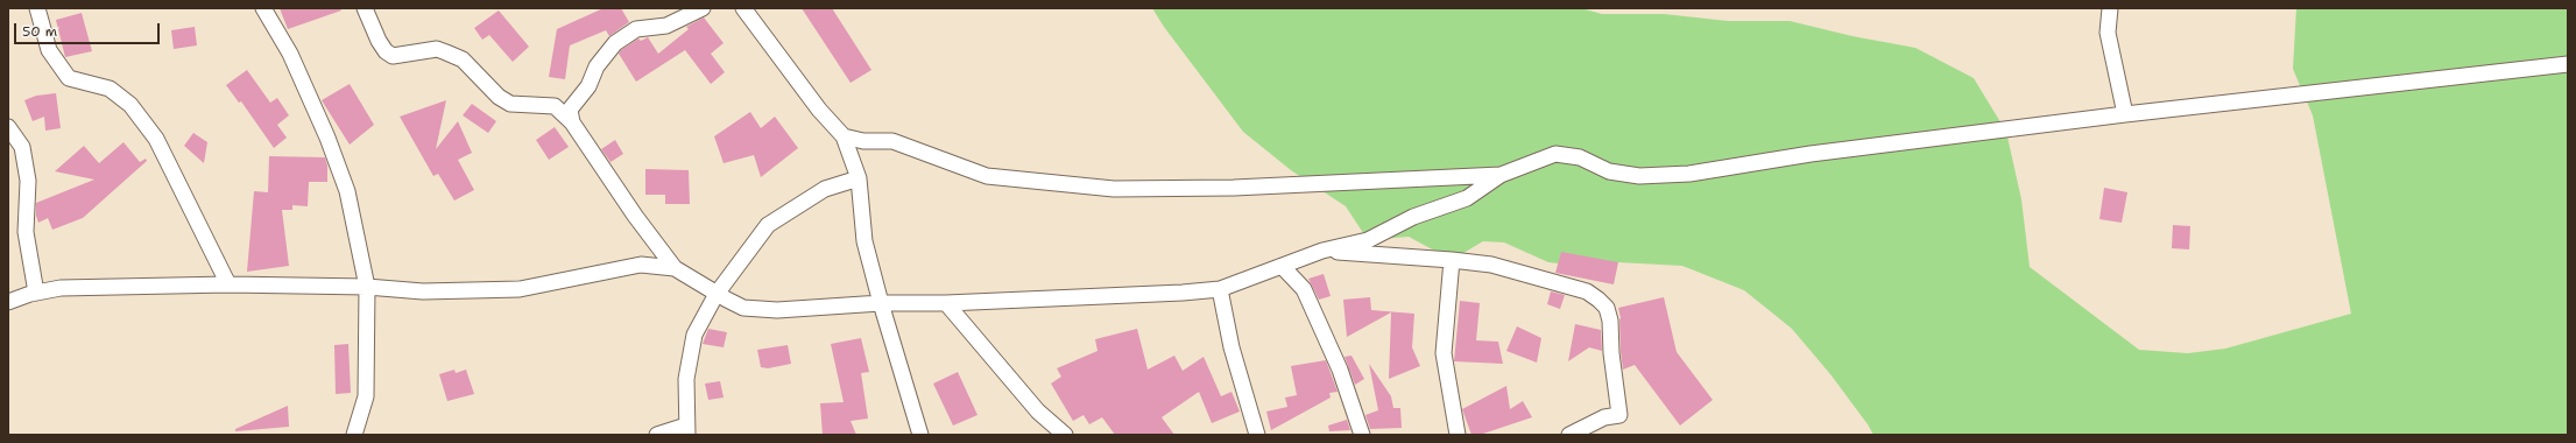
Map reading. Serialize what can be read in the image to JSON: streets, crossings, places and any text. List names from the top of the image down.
{
  "scale_bar": "50 m"
}
